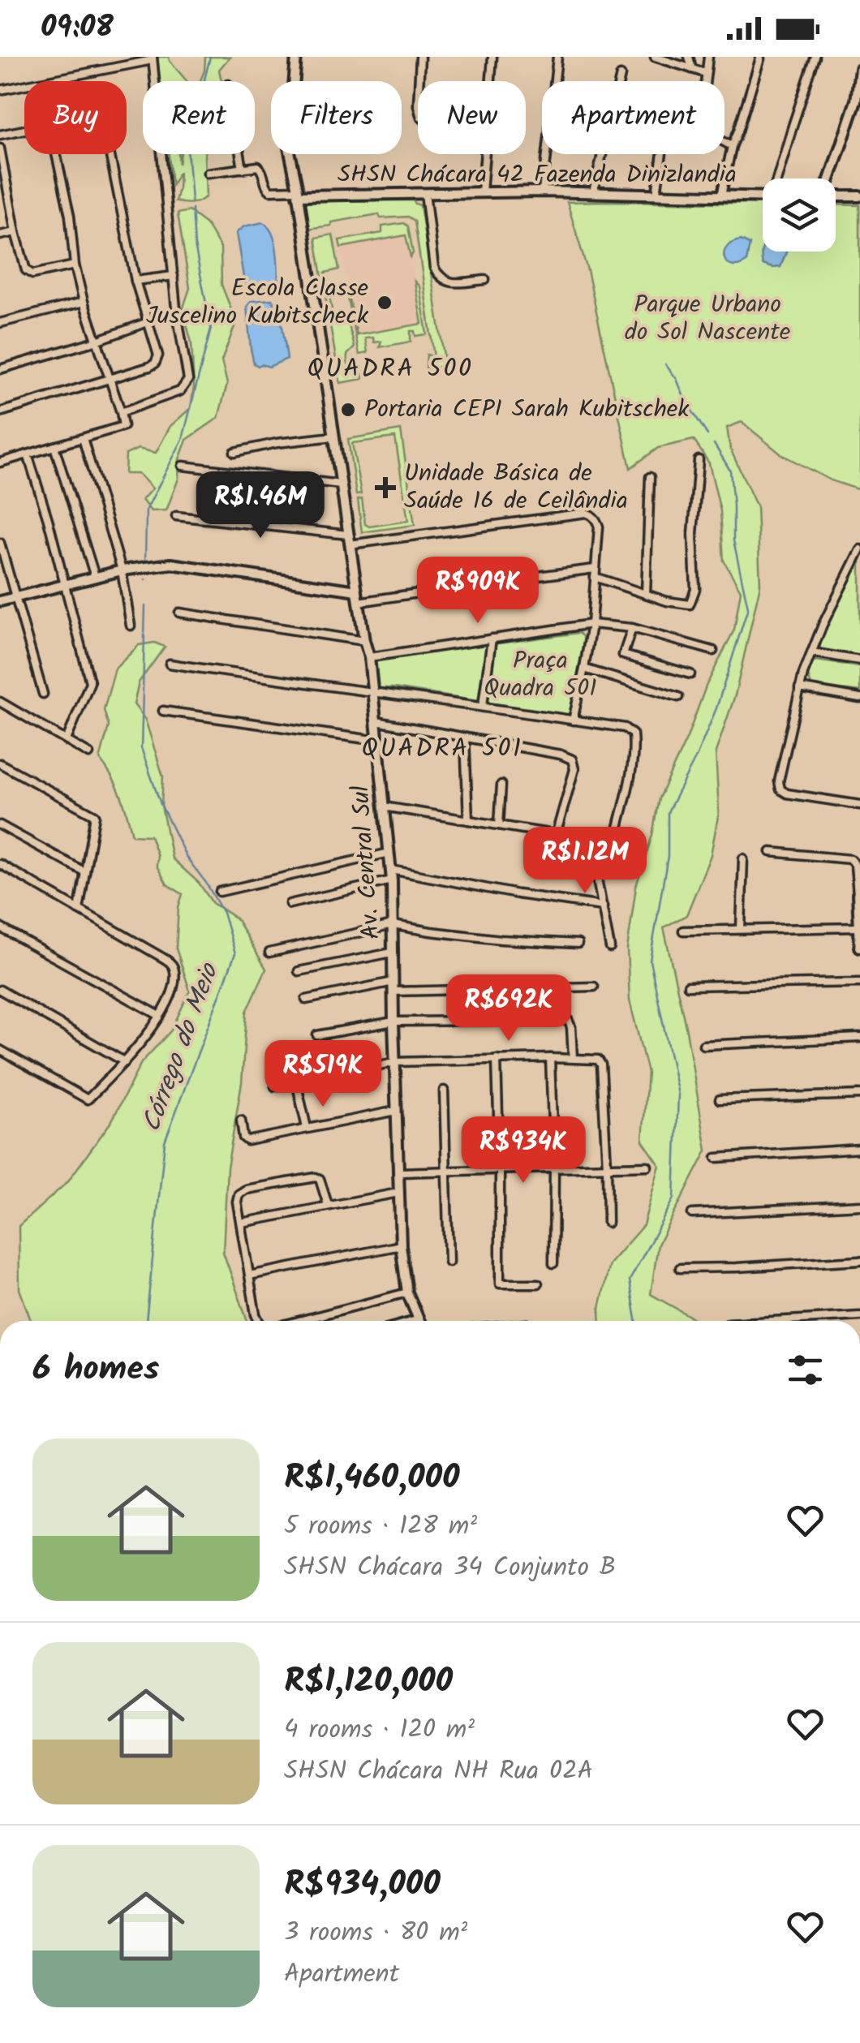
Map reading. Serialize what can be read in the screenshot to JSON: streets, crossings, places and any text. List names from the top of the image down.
{
  "streets": {
    "street": ["SHSN Chácara 42 Fazenda Dinizlandia", "Av. Central Sul"]
  },
  "crossings": [
    ["SHSN Chácara 42 Fazenda Dinizlandia", "Av. Central Sul"]
  ],
  "districts": ["QUADRA 500", "QUADRA 501"],
  "water": ["Córrego do Meio"],
  "parks": ["Parque Urbano do Sol Nascente", "Praça Quadra 501"],
  "places": {
    "other": ["Escola Classe Juscelino Kubitscheck", "Portaria CEPI Sarah Kubitschek"],
    "health": ["Unidade Básica de Saúde 16 de Ceilândia"]
  },
  "page": {
    "status": "09:08",
    "chip": [
      "Buy",
      "Rent",
      "Filters",
      "New",
      "Apartment"
    ],
    "price": [
      "R$1.46M",
      "R$909K",
      "R$1.12M",
      "R$692K",
      "R$519K",
      "R$934K"
    ],
    "heading": "6 homes",
    "list": [
      {
        "name": "R$1,460,000",
        "note": "5 rooms · 128 m² · SHSN Chácara 34 Conjunto B"
      },
      {
        "name": "R$1,120,000",
        "note": "4 rooms · 120 m² · SHSN Chácara NH Rua 02A"
      },
      {
        "name": "R$934,000",
        "note": "3 rooms · 80 m² · Apartment"
      }
    ]
  }
}
